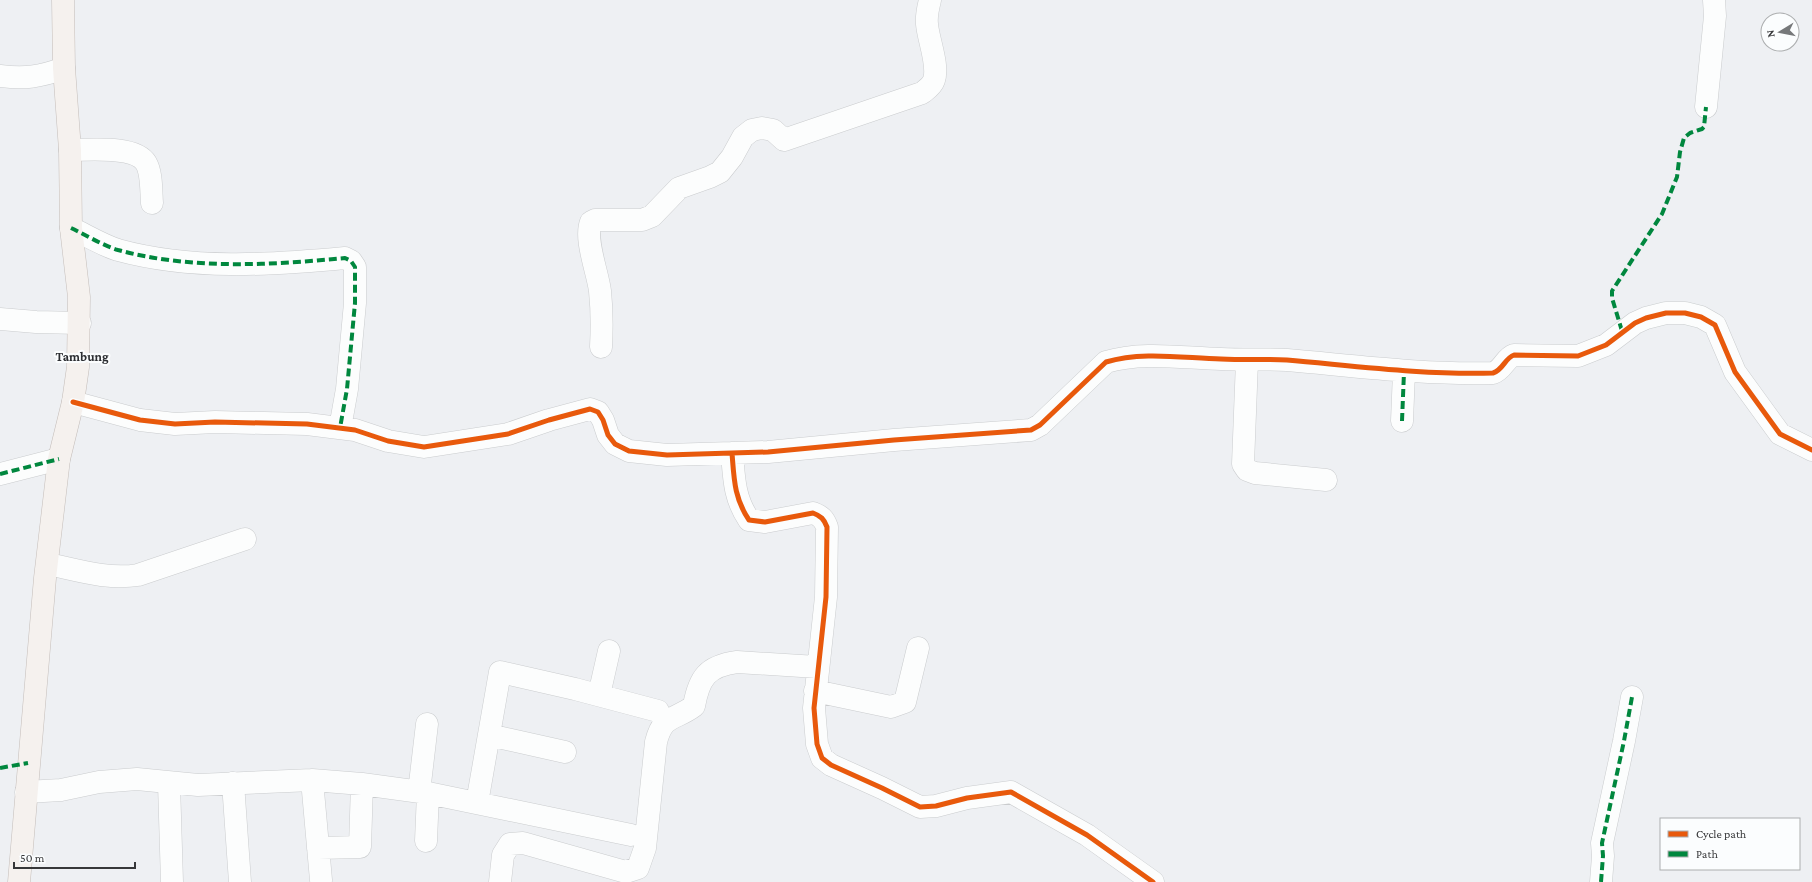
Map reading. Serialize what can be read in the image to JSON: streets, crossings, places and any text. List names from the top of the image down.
{
  "districts": ["Tambung"],
  "legend": ["Cycle path", "Path"],
  "scale_bar": "50 m",
  "north": "left"
}
